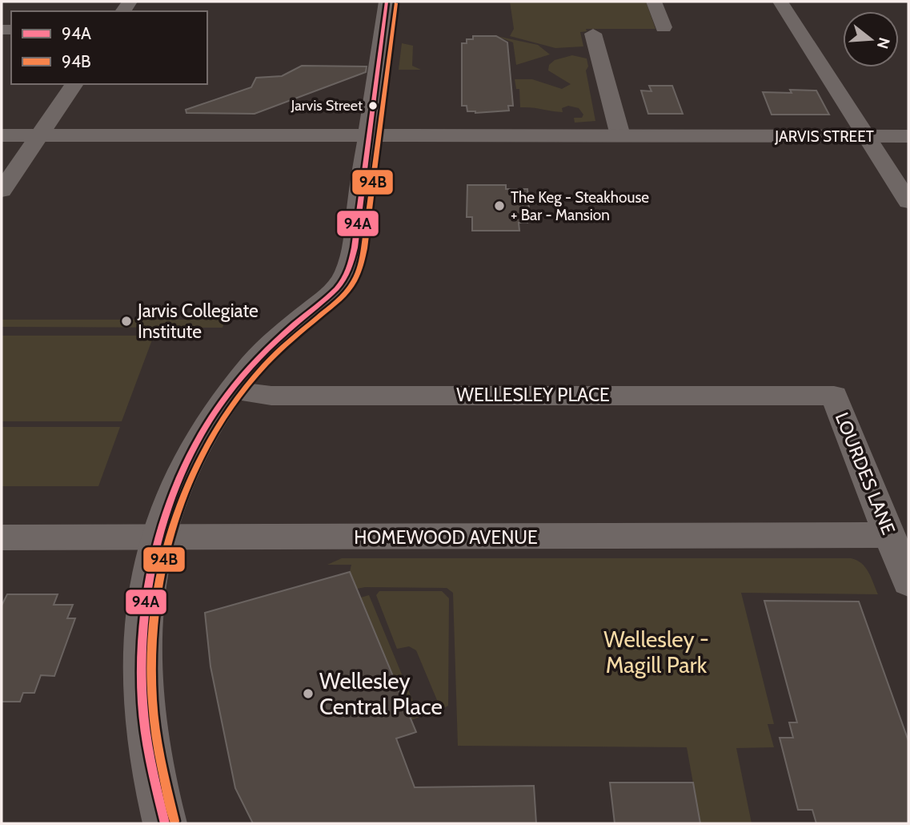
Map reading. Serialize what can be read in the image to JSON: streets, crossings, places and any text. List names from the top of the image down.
{
  "streets": {
    "street": [
      "JARVIS STREET",
      "WELLESLEY PLACE",
      "LOURDES LANE",
      "HOMEWOOD AVENUE"
    ]
  },
  "crossings": [
    ["WELLESLEY PLACE", "LOURDES LANE"],
    ["LOURDES LANE", "HOMEWOOD AVENUE"]
  ],
  "parks": ["Wellesley - Magill Park"],
  "places": [
    "Jarvis Street",
    "The Keg - Steakhouse + Bar - Mansion",
    "Jarvis Collegiate Institute",
    "Wellesley Central Place"
  ],
  "lines": ["transit line 94A", "transit line 94B"],
  "legend": ["94A", "94B"],
  "north": "right"
}
